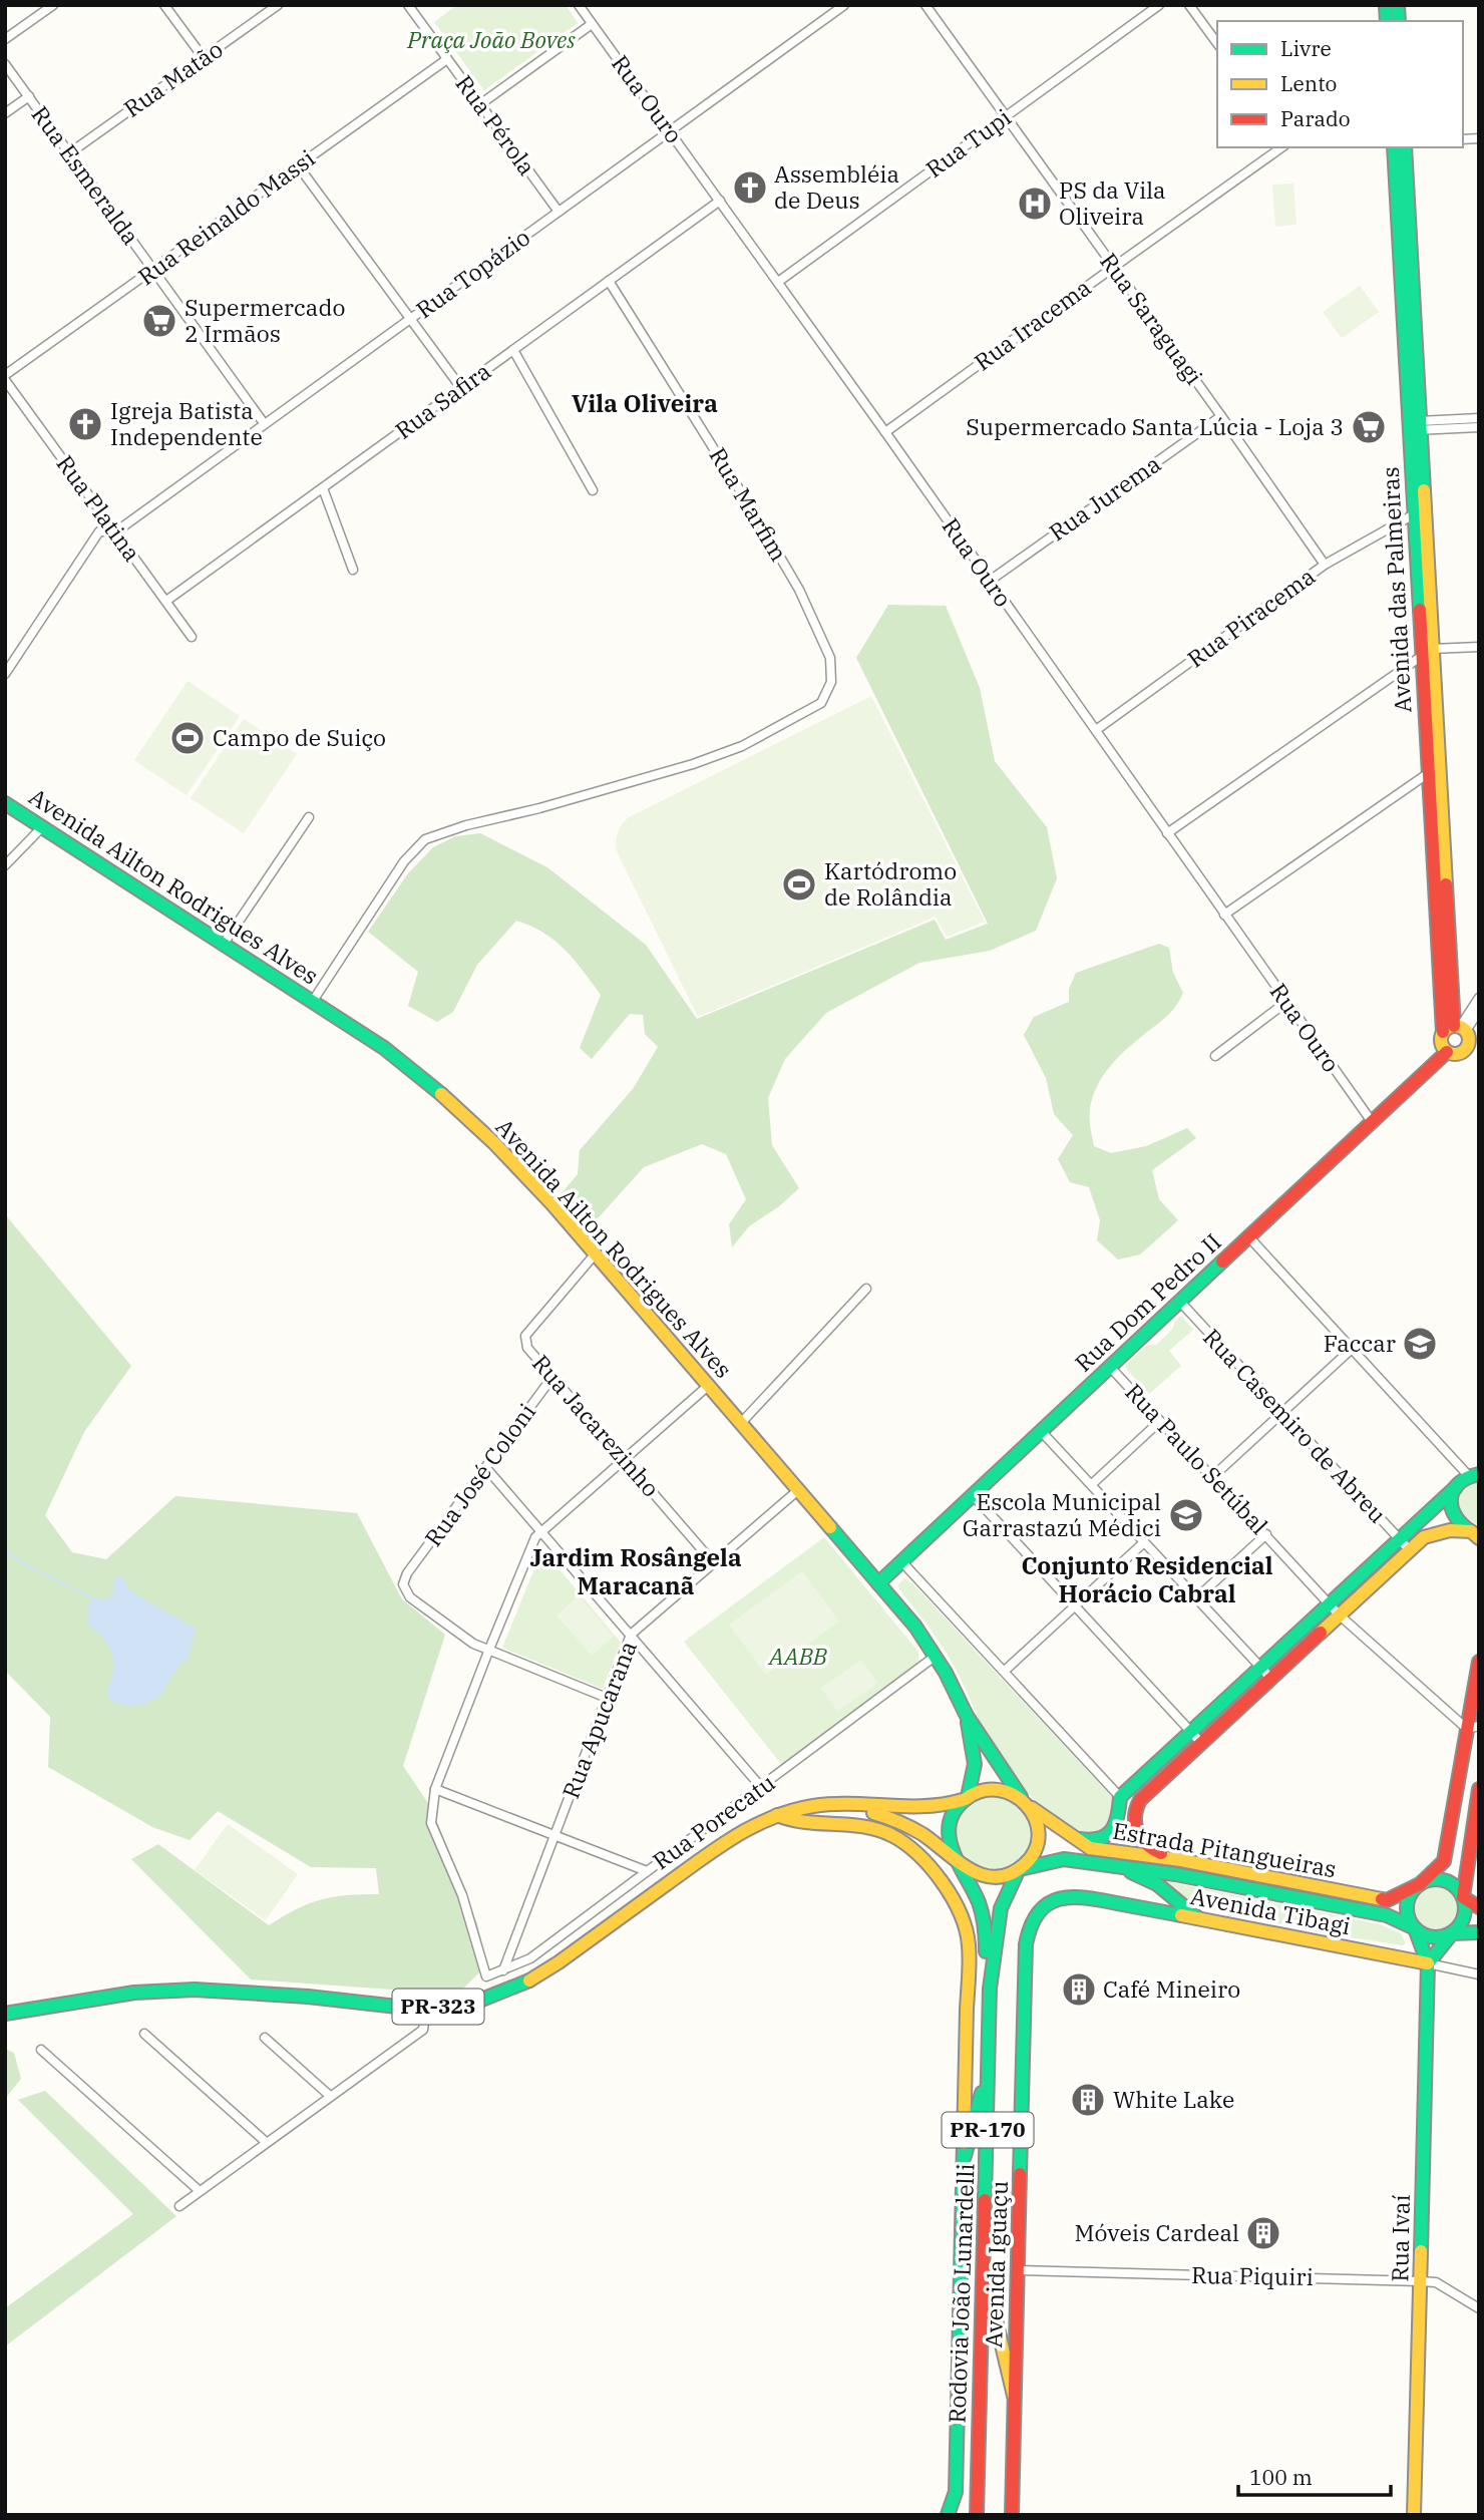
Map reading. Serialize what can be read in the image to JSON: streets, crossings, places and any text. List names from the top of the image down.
{
  "streets": {
    "main road": [
      "Avenida das Palmeiras",
      "Avenida Ailton Rodrigues Alves",
      "Rua Dom Pedro II",
      "Estrada Pitangueiras",
      "Avenida Tibagi",
      "PR-323",
      "PR-170",
      "Rua Ivaí",
      "Avenida Iguaçu",
      "Rodovia João Lunardelli"
    ],
    "street": [
      "Rua Matão",
      "Rua Ouro",
      "Rua Pérola",
      "Rua Tupi",
      "Rua Esmeralda",
      "Rua Reinaldo Massi",
      "Rua Topázio",
      "Rua Saraguagi",
      "Rua Iracema",
      "Rua Safira",
      "Rua Jurema",
      "Rua Marfim",
      "Rua Platina",
      "Rua Piracema",
      "Rua Jacarezinho",
      "Rua Casemiro de Abreu",
      "Rua Paulo Setúbal",
      "Rua José Coloni",
      "Rua Apucarana",
      "Rua Porecatu",
      "Rua Piquiri"
    ]
  },
  "crossings": [
    ["Rua Matão", "Rua Esmeralda"],
    ["Rua Ouro", "Rua Tupi"],
    ["Rua Ouro", "Rua Topázio"],
    ["Rua Ouro", "Rua Iracema"],
    ["Rua Ouro", "Rua Safira"],
    ["Rua Ouro", "Rua Jurema"],
    ["Rua Ouro", "Rua Piracema"],
    ["Rua Ouro", "Rua Dom Pedro II"],
    ["Rua Pérola", "Rua Reinaldo Massi"],
    ["Rua Pérola", "Rua Topázio"],
    ["Rua Tupi", "Rua Saraguagi"],
    ["Rua Esmeralda", "Rua Reinaldo Massi"],
    ["Rua Esmeralda", "Rua Topázio"],
    ["Rua Reinaldo Massi", "Rua Platina"],
    ["Rua Topázio", "Rua Platina"],
    ["Rua Saraguagi", "Rua Iracema"],
    ["Rua Saraguagi", "Rua Jurema"],
    ["Rua Saraguagi", "Rua Piracema"],
    ["Rua Safira", "Rua Marfim"],
    ["Rua Safira", "Rua Platina"],
    ["Rua Marfim", "Avenida Ailton Rodrigues Alves"],
    ["Avenida das Palmeiras", "Rua Piracema"],
    ["Avenida das Palmeiras", "Rua Dom Pedro II"],
    ["Avenida Ailton Rodrigues Alves", "Rua Dom Pedro II"],
    ["Avenida Ailton Rodrigues Alves", "Rua Jacarezinho"],
    ["Avenida Ailton Rodrigues Alves", "Rua Apucarana"],
    ["Avenida Ailton Rodrigues Alves", "Rua Porecatu"],
    ["Rua Dom Pedro II", "Rua Casemiro de Abreu"],
    ["Rua Dom Pedro II", "Rua Paulo Setúbal"],
    ["Rua Jacarezinho", "Rua José Coloni"],
    ["Rua Jacarezinho", "Rua Apucarana"],
    ["Rua Apucarana", "Rua Porecatu"],
    ["Estrada Pitangueiras", "PR-323"],
    ["Estrada Pitangueiras", "PR-170"],
    ["Estrada Pitangueiras", "Rua Ivaí"],
    ["Estrada Pitangueiras", "Rodovia João Lunardelli"],
    ["Avenida Tibagi", "Rua Ivaí"],
    ["Avenida Tibagi", "Avenida Iguaçu"],
    ["PR-323", "PR-170"],
    ["PR-323", "Rodovia João Lunardelli"],
    ["PR-170", "Rodovia João Lunardelli"],
    ["Rua Ivaí", "Rua Piquiri"],
    ["Avenida Iguaçu", "Rua Piquiri"]
  ],
  "districts": ["Vila Oliveira", "Jardim Rosângela Maracanã", "Conjunto Residencial Horácio Cabral"],
  "parks": ["Praça João Boves", "AABB"],
  "places": {
    "church": ["Assembléia de Deus", "Igreja Batista Independente"],
    "hospital": ["PS da Vila Oliveira"],
    "supermarket": ["Supermercado 2 Irmãos", "Supermercado Santa Lúcia - Loja 3"],
    "sports": ["Campo de Suiço", "Kartódromo de Rolândia"],
    "school or university": ["Faccar", "Escola Municipal Garrastazú Médici"],
    "building": ["Café Mineiro", "White Lake", "Móveis Cardeal"]
  },
  "legend": ["Livre", "Lento", "Parado"],
  "scale_bar": "100 m"
}
